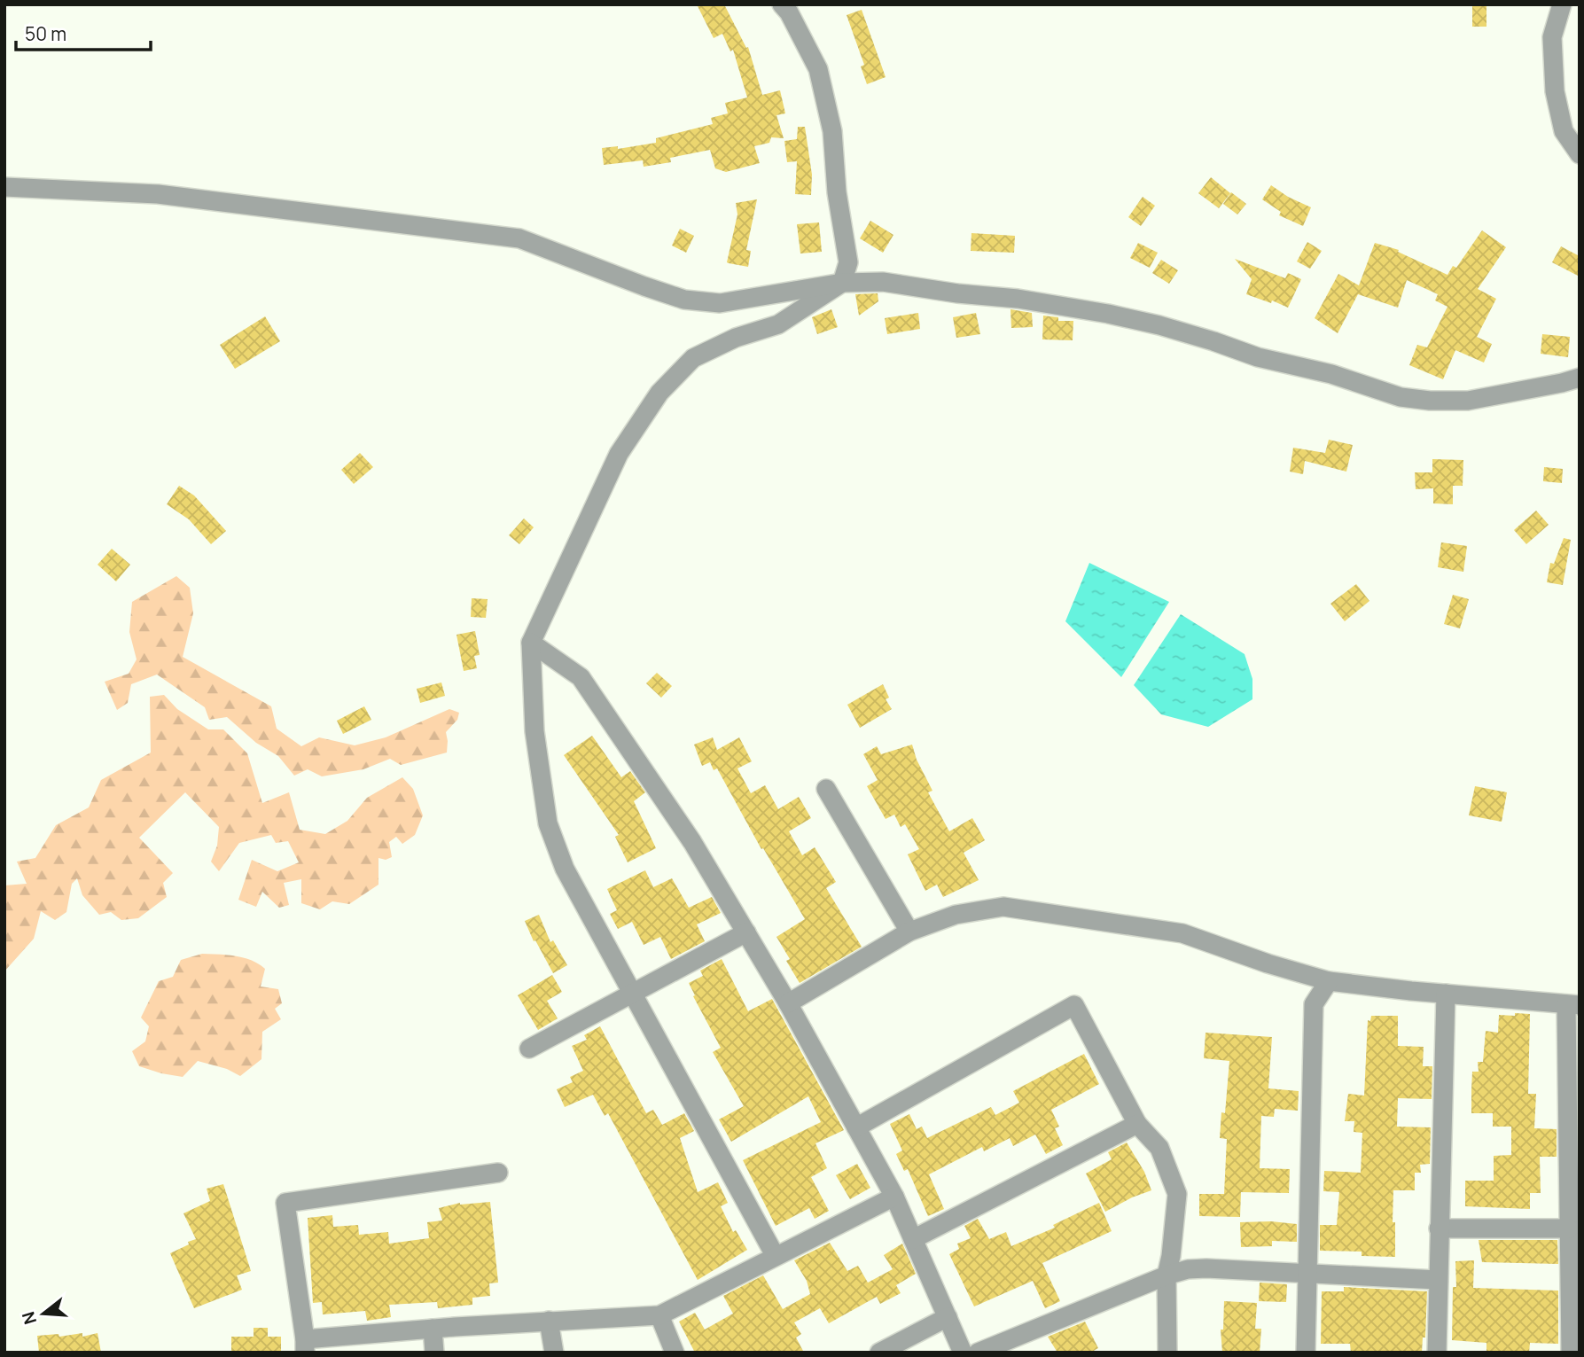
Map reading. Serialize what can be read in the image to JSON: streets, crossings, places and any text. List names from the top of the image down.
{
  "scale_bar": "50 m",
  "north": "left"
}
